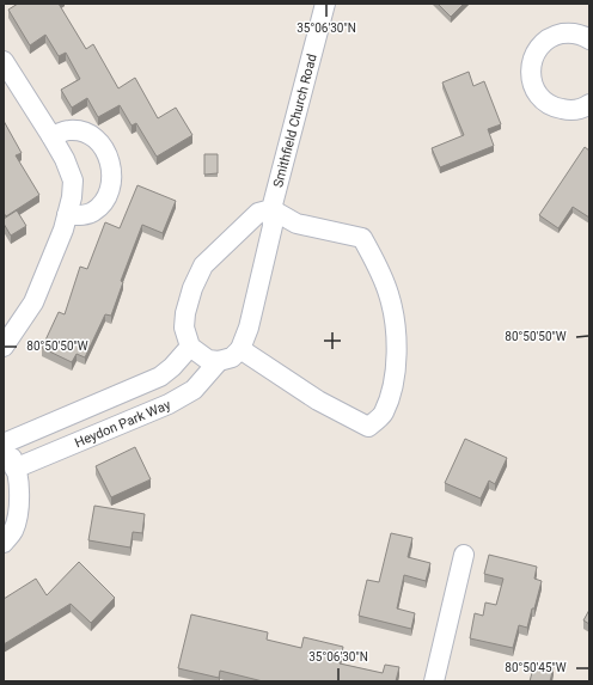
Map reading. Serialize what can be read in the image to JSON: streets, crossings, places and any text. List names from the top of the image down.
{
  "streets": {
    "street": ["Smithfield Church Road", "Heydon Park Way"]
  },
  "coordinates": ["35°06'30\"N", "80°50'50\"W", "80°50'45\"W"]
}
